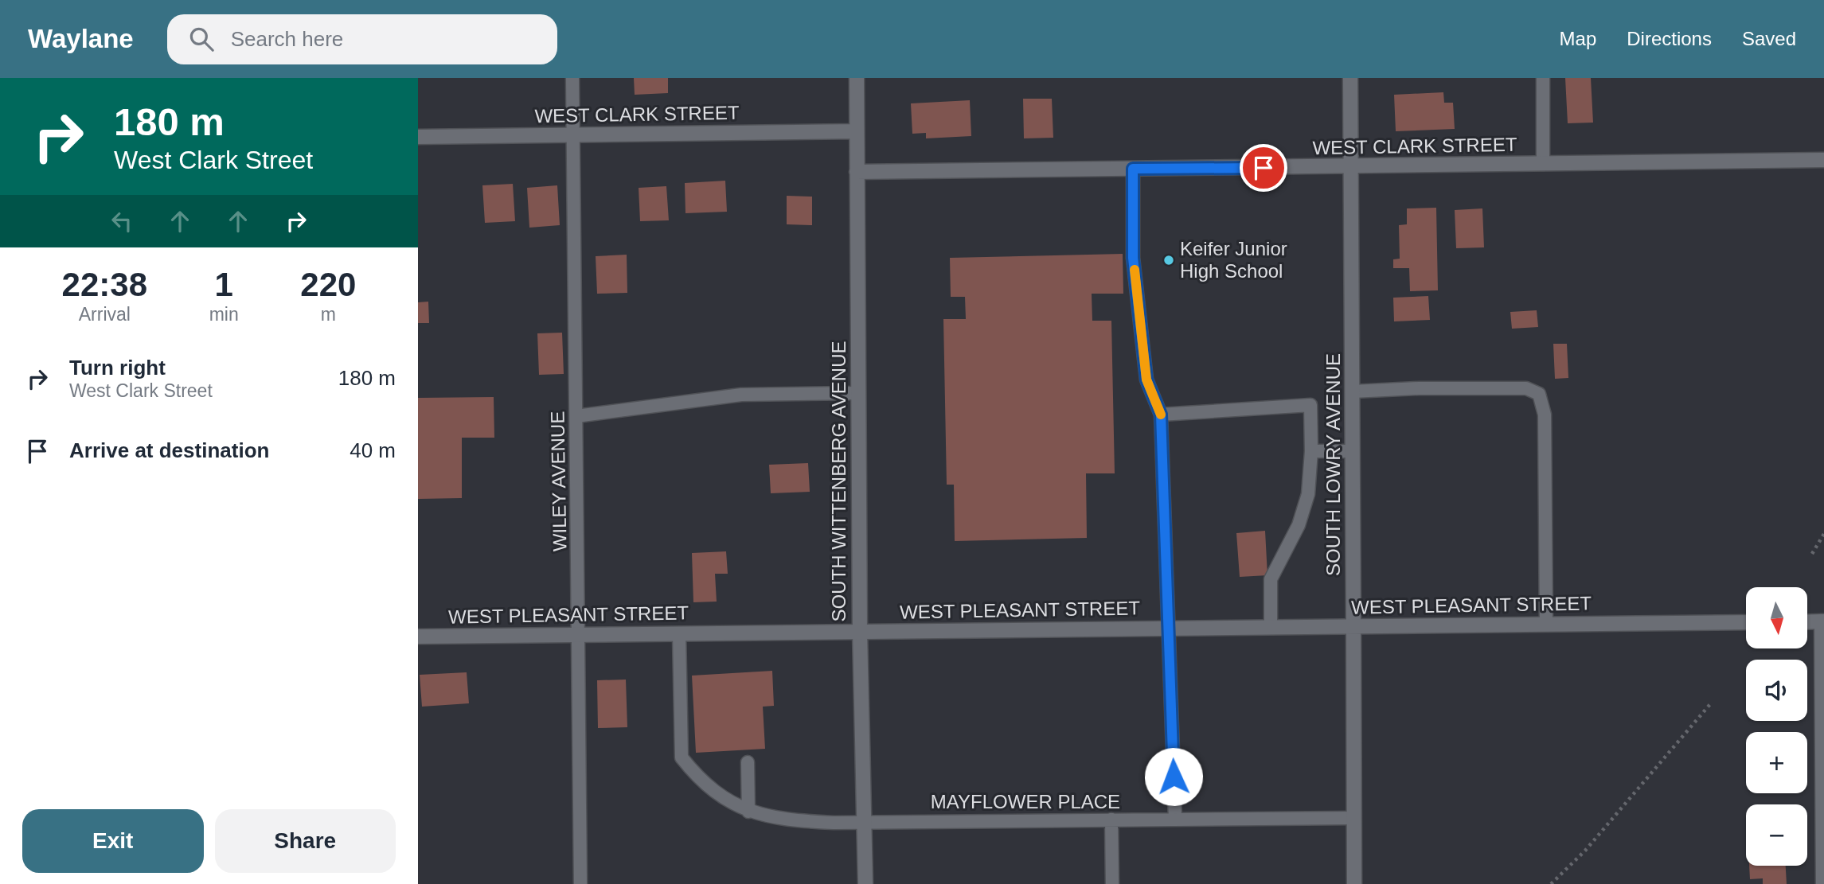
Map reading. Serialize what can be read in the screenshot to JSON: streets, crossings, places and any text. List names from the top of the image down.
{
  "streets": {
    "street": [
      "WEST CLARK STREET",
      "SOUTH LOWRY AVENUE",
      "SOUTH WITTENBERG AVENUE",
      "WEST PLEASANT STREET"
    ],
    "lane": ["WILEY AVENUE", "MAYFLOWER PLACE"]
  },
  "crossings": [
    ["WEST CLARK STREET", "SOUTH LOWRY AVENUE"],
    ["WEST CLARK STREET", "WILEY AVENUE"],
    ["WEST CLARK STREET", "SOUTH WITTENBERG AVENUE"],
    ["SOUTH LOWRY AVENUE", "WEST PLEASANT STREET"],
    ["SOUTH LOWRY AVENUE", "MAYFLOWER PLACE"],
    ["WILEY AVENUE", "WEST PLEASANT STREET"],
    ["SOUTH WITTENBERG AVENUE", "WEST PLEASANT STREET"],
    ["SOUTH WITTENBERG AVENUE", "MAYFLOWER PLACE"],
    ["WEST PLEASANT STREET", "MAYFLOWER PLACE"]
  ],
  "places": ["Keifer Junior High School"],
  "north": "bottom",
  "page": {
    "header": "Waylane",
    "search": "Search here",
    "nav": ["Map", "Directions", "Saved"],
    "turn": ["180 m", "West Clark Street"],
    "eta": [
      "22:38",
      "Arrival",
      "1",
      "min",
      "220",
      "m"
    ],
    "list": [
      {
        "name": "Turn right",
        "note": "West Clark Street",
        "value": "180 m"
      },
      {
        "name": "Arrive at destination",
        "value": "40 m"
      }
    ],
    "map_buttons": ["+", "−"],
    "buttons": ["Exit", "Share"]
  }
}
